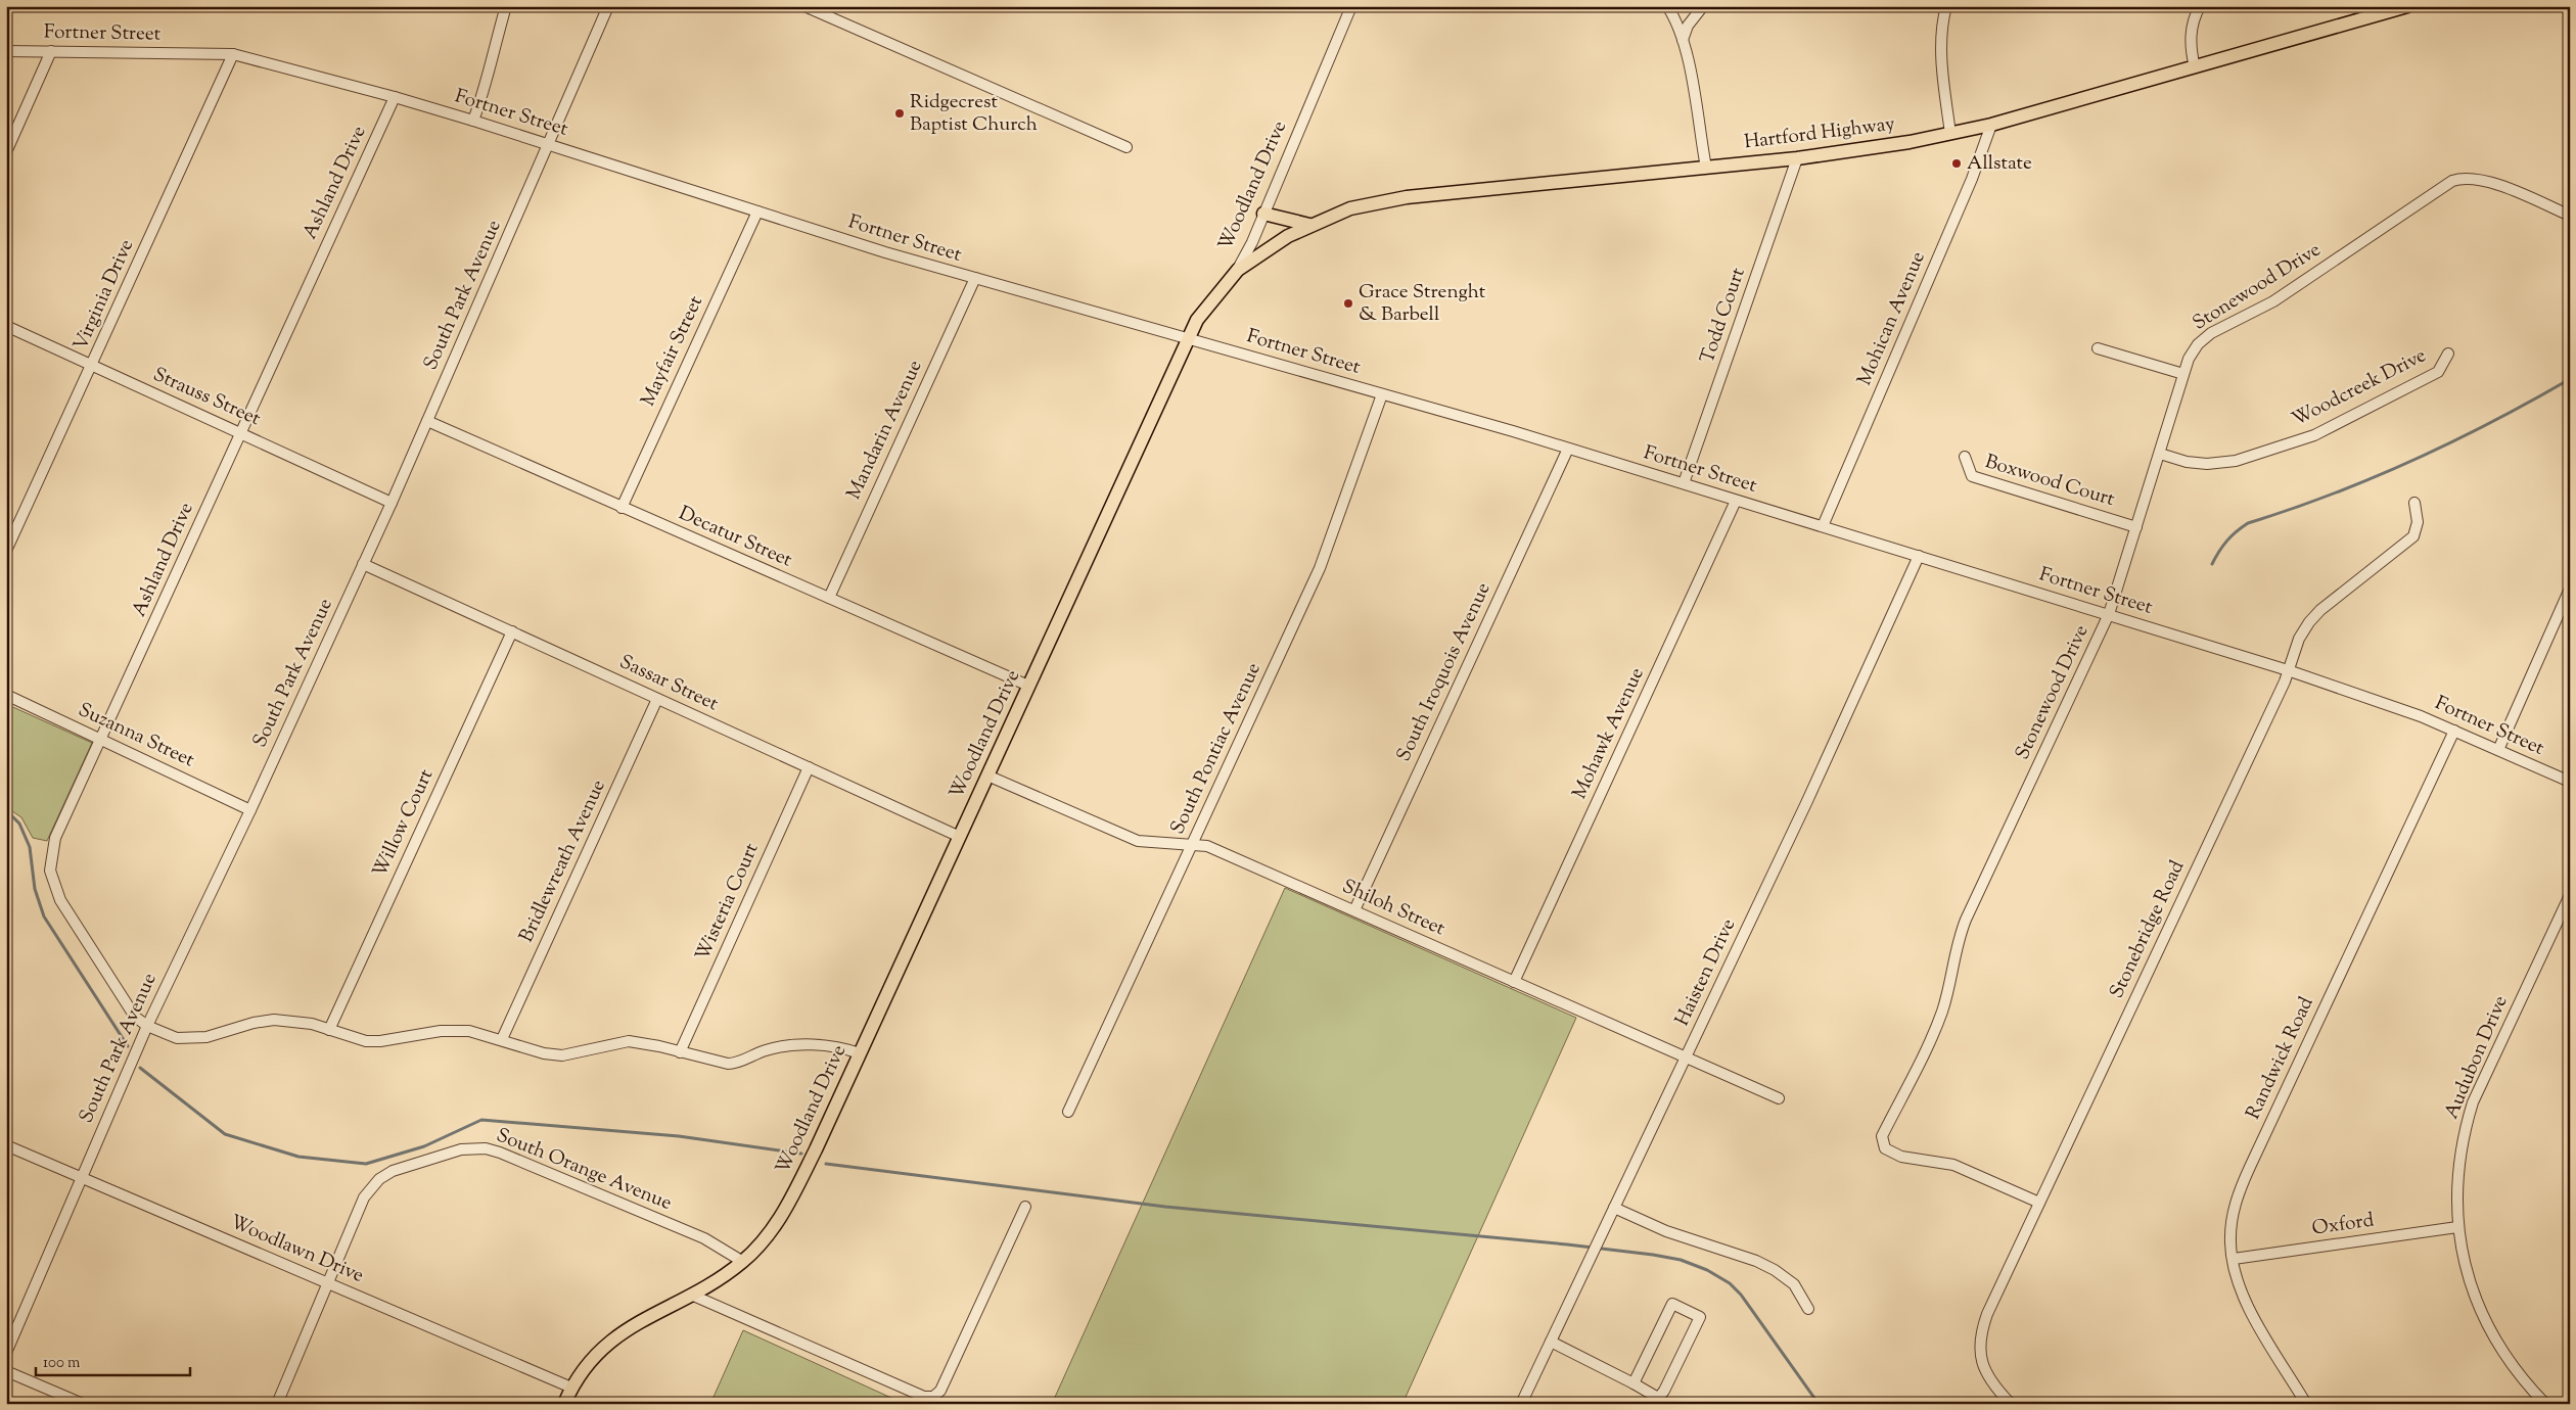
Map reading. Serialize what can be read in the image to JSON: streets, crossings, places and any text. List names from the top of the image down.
{
  "streets": {
    "main road": ["Hartford Highway", "Woodland Drive"],
    "street": [
      "Fortner Street",
      "Ashland Drive",
      "Stonewood Drive",
      "Virginia Drive",
      "South Park Avenue",
      "Todd Court",
      "Mohican Avenue",
      "Mayfair Street",
      "Woodcreek Drive",
      "Strauss Street",
      "Mandarin Avenue",
      "Boxwood Court",
      "Decatur Street",
      "South Iroquois Avenue",
      "Sassar Street",
      "Mohawk Avenue",
      "Suzanna Street",
      "South Pontiac Avenue",
      "Willow Court",
      "Bridlewreath Avenue",
      "Wisteria Court",
      "Shiloh Street",
      "Stonebridge Road",
      "Haisten Drive",
      "Audubon Drive",
      "Randwick Road",
      "South Orange Avenue",
      "Oxford",
      "Woodlawn Drive"
    ]
  },
  "crossings": [
    ["Fortner Street", "Ashland Drive"],
    ["Fortner Street", "Woodland Drive"],
    ["Fortner Street", "Stonewood Drive"],
    ["Fortner Street", "Virginia Drive"],
    ["Fortner Street", "South Park Avenue"],
    ["Fortner Street", "Todd Court"],
    ["Fortner Street", "Mohican Avenue"],
    ["Fortner Street", "Mayfair Street"],
    ["Fortner Street", "Mandarin Avenue"],
    ["Fortner Street", "South Iroquois Avenue"],
    ["Fortner Street", "Mohawk Avenue"],
    ["Fortner Street", "South Pontiac Avenue"],
    ["Fortner Street", "Stonebridge Road"],
    ["Fortner Street", "Haisten Drive"],
    ["Fortner Street", "Randwick Road"],
    ["Hartford Highway", "Woodland Drive"],
    ["Hartford Highway", "Todd Court"],
    ["Hartford Highway", "Mohican Avenue"],
    ["Ashland Drive", "South Park Avenue"],
    ["Ashland Drive", "Strauss Street"],
    ["Ashland Drive", "Suzanna Street"],
    ["Woodland Drive", "Decatur Street"],
    ["Woodland Drive", "Sassar Street"],
    ["Woodland Drive", "Shiloh Street"],
    ["Woodland Drive", "South Orange Avenue"],
    ["Woodland Drive", "Woodlawn Drive"],
    ["Stonewood Drive", "Woodcreek Drive"],
    ["Stonewood Drive", "Boxwood Court"],
    ["Stonewood Drive", "Stonebridge Road"],
    ["Virginia Drive", "Strauss Street"],
    ["South Park Avenue", "Strauss Street"],
    ["South Park Avenue", "Decatur Street"],
    ["South Park Avenue", "Sassar Street"],
    ["South Park Avenue", "Suzanna Street"],
    ["South Park Avenue", "Woodlawn Drive"],
    ["Mayfair Street", "Decatur Street"],
    ["Mandarin Avenue", "Decatur Street"],
    ["South Iroquois Avenue", "Shiloh Street"],
    ["Sassar Street", "Willow Court"],
    ["Sassar Street", "Bridlewreath Avenue"],
    ["Sassar Street", "Wisteria Court"],
    ["Mohawk Avenue", "Shiloh Street"],
    ["South Pontiac Avenue", "Shiloh Street"],
    ["Shiloh Street", "Haisten Drive"],
    ["Audubon Drive", "Oxford"],
    ["Randwick Road", "Oxford"],
    ["South Orange Avenue", "Woodlawn Drive"]
  ],
  "places": ["Ridgecrest Baptist Church", "Allstate", "Grace Strenght & Barbell"],
  "scale_bar": "100 m"
}
